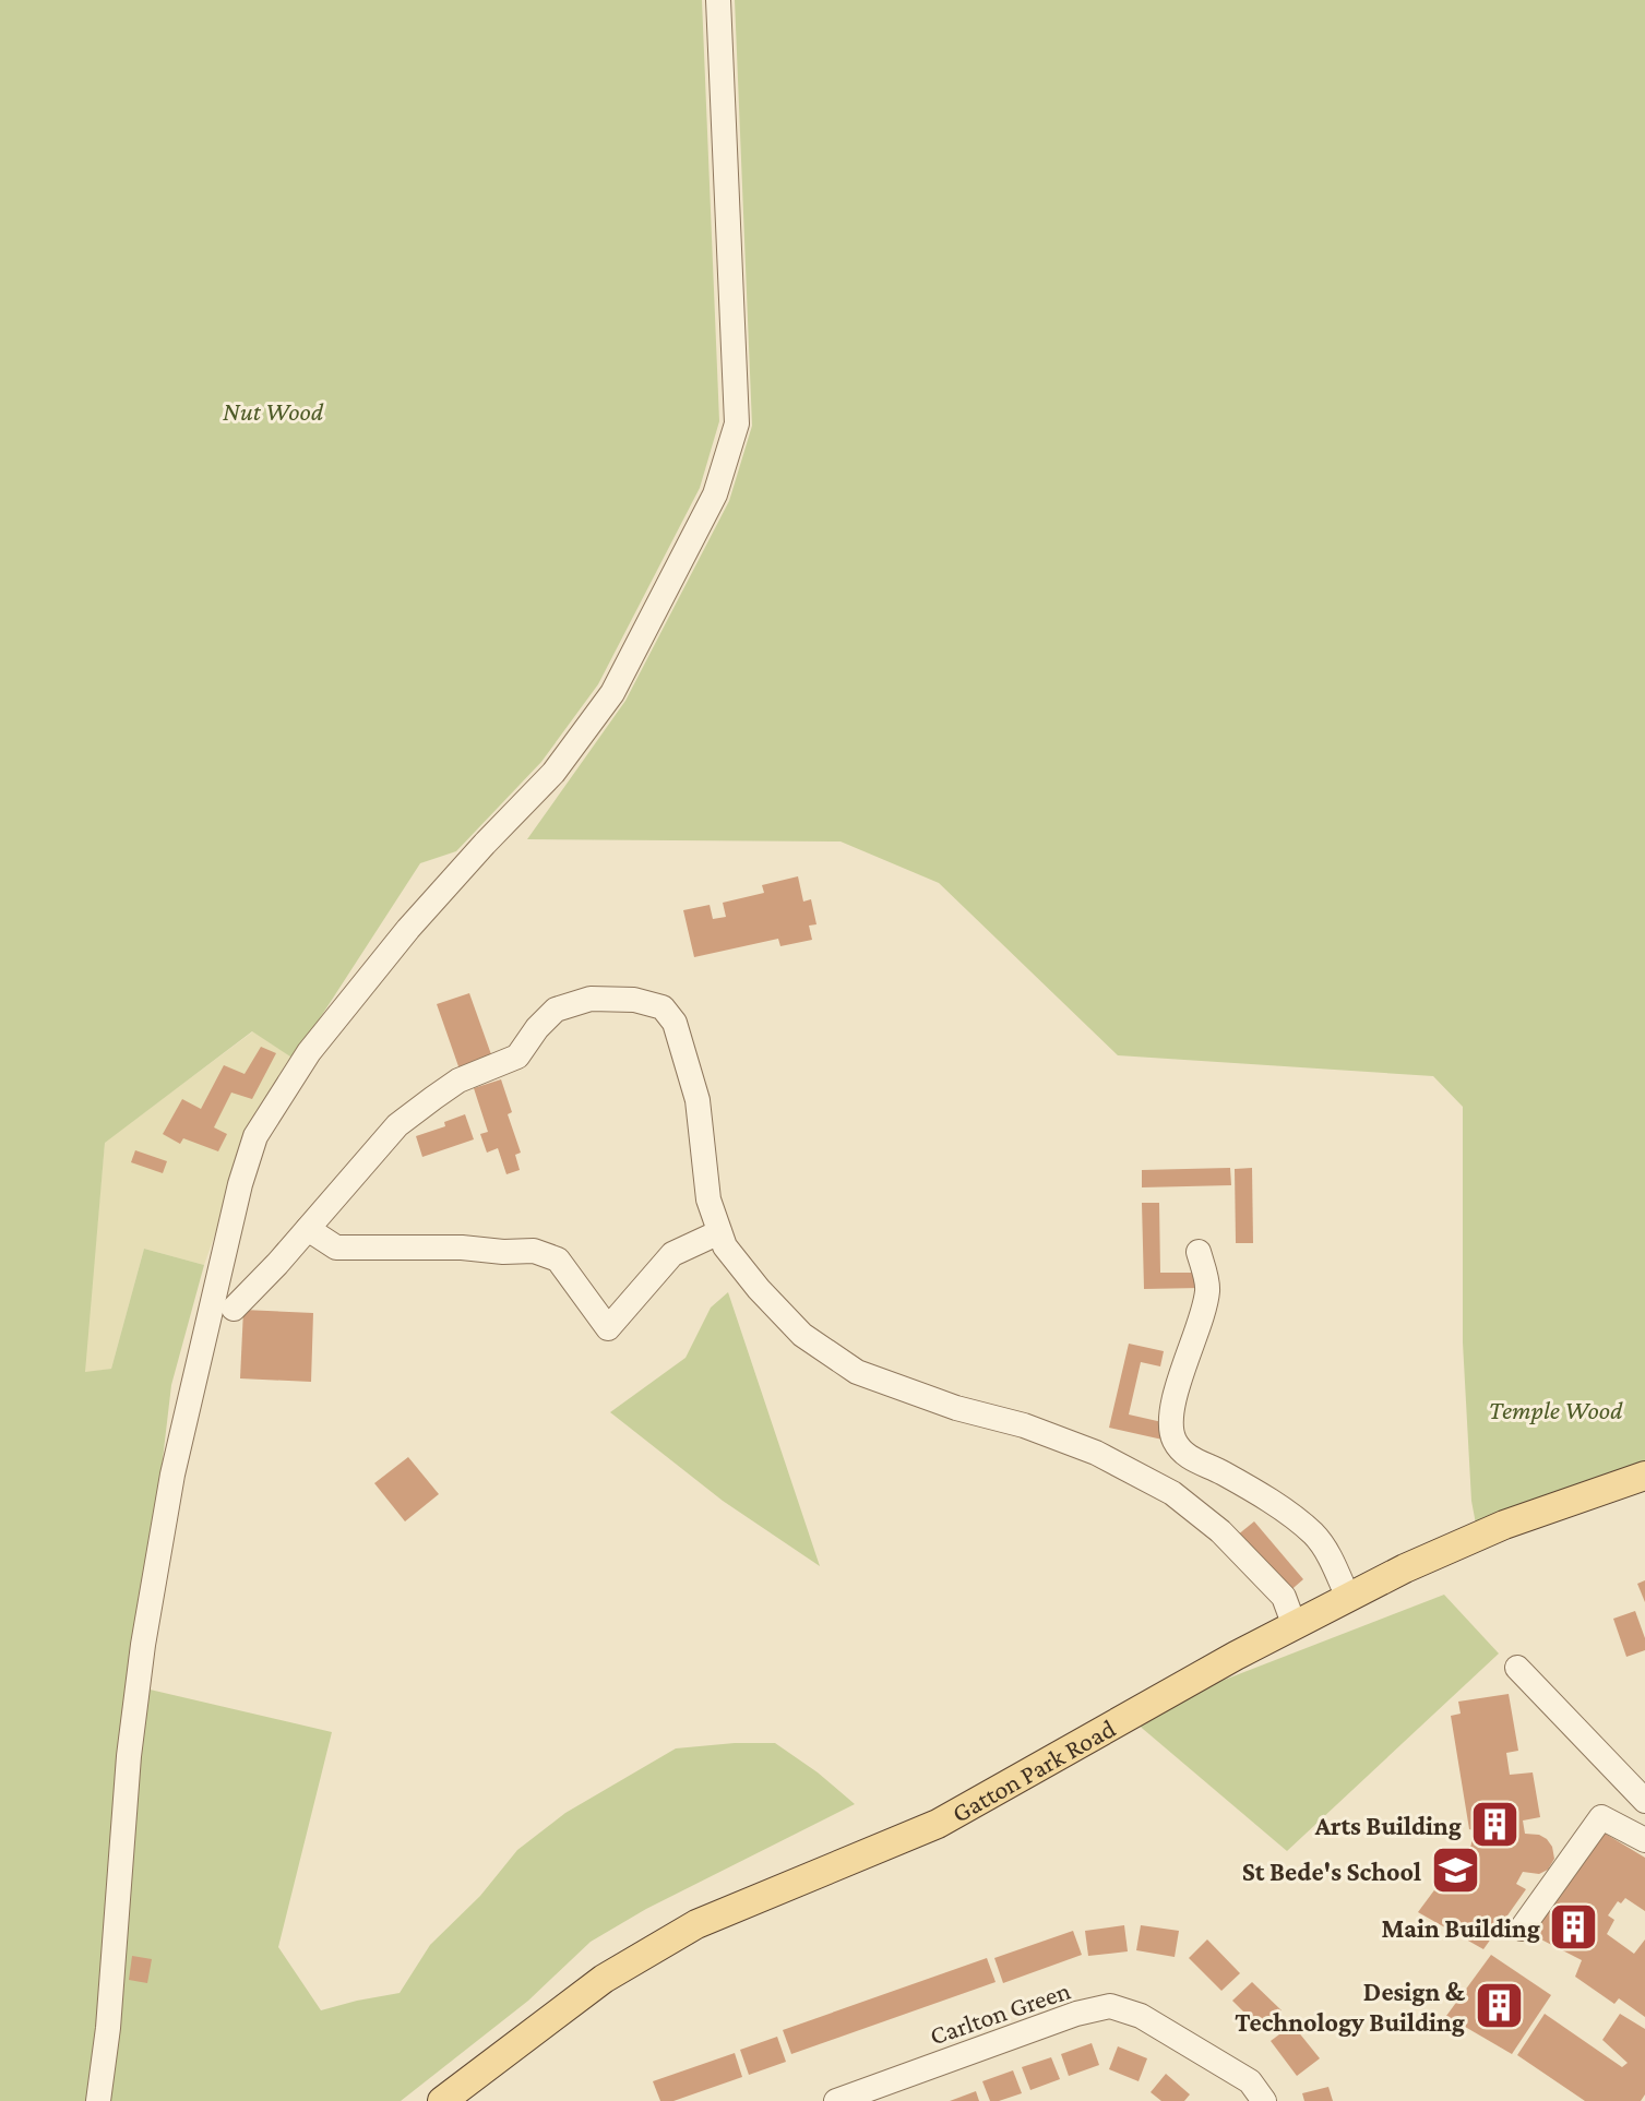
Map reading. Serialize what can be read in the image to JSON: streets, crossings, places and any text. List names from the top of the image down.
{
  "streets": {
    "main road": ["Gatton Park Road"],
    "street": ["Carlton Green"]
  },
  "parks": ["Nut Wood", "Temple Wood"],
  "places": {
    "building": ["Arts Building", "Main Building", "Design & Technology Building"],
    "school or university": ["St Bede's School"]
  }
}
